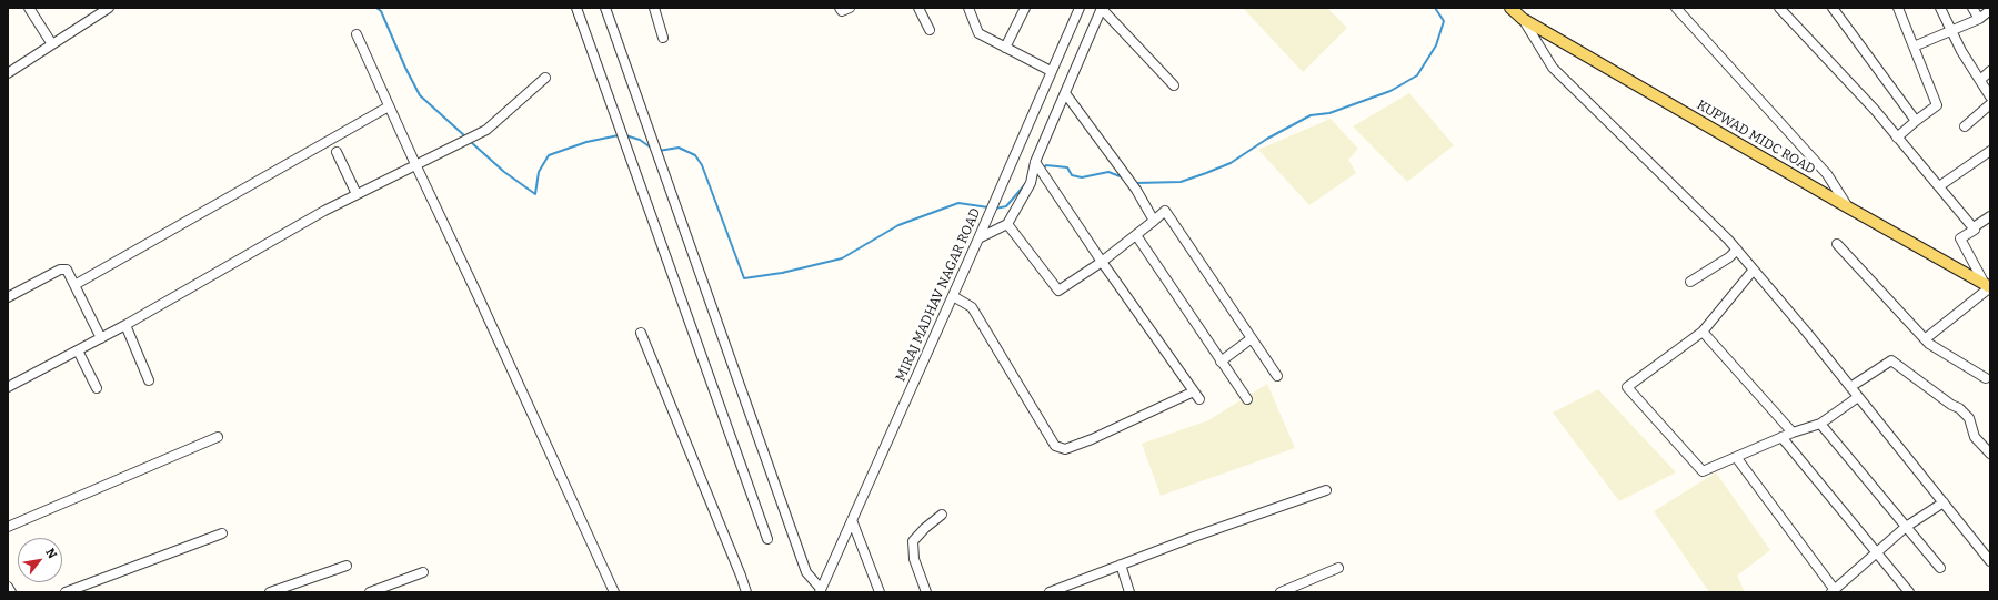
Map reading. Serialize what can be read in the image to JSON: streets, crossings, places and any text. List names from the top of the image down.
{
  "streets": {
    "main road": ["KUPWAD MIDC ROAD"],
    "street": ["MIRAJ MADHAV NAGAR ROAD"]
  },
  "north": "top right"
}
